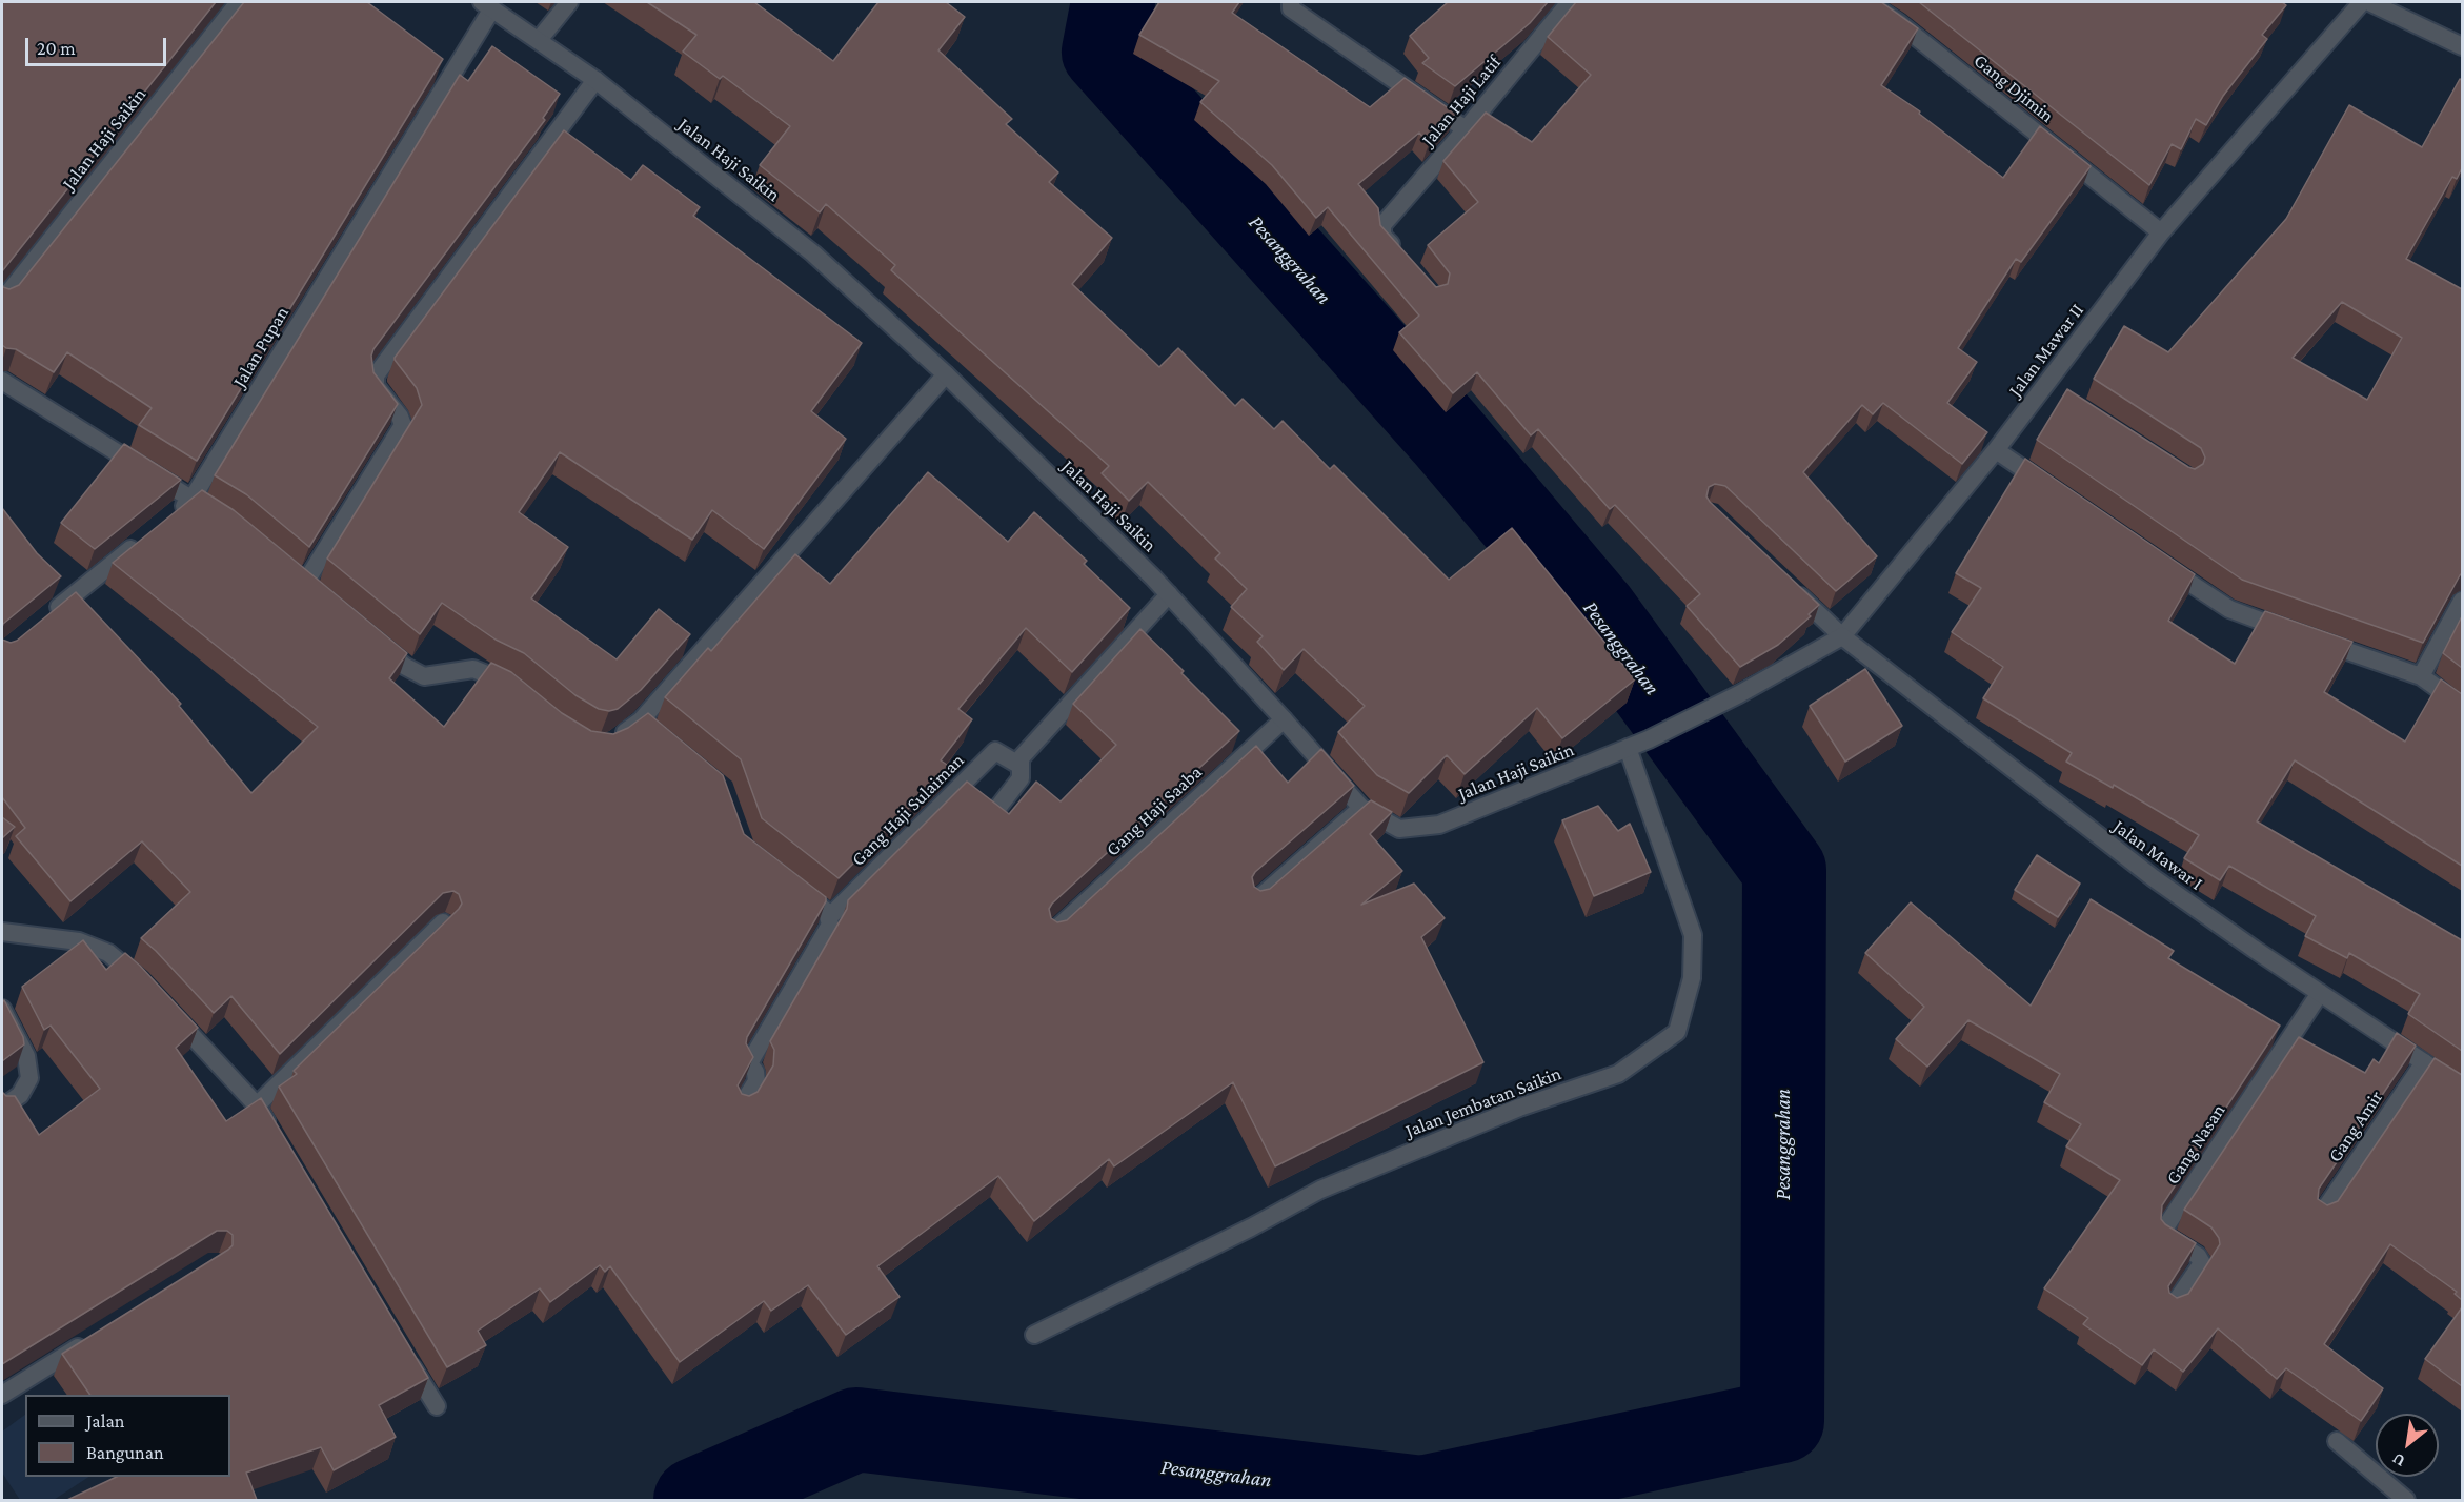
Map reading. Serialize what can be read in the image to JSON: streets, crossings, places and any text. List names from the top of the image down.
{
  "streets": {
    "street": [
      "Gang Djimin",
      "Jalan Haji Latif",
      "Jalan Haji Saikin",
      "Jalan Pupan",
      "Jalan Mawar II",
      "Gang Haji Sulaiman",
      "Gang Haji Saaba",
      "Jalan Mawar I",
      "Jalan Jembatan Saikin",
      "Gang Amir",
      "Gang Nasan"
    ]
  },
  "crossings": [
    ["Gang Djimin", "Jalan Mawar II"],
    ["Jalan Haji Saikin", "Jalan Pupan"],
    ["Jalan Haji Saikin", "Jalan Mawar II"],
    ["Jalan Haji Saikin", "Gang Haji Saaba"],
    ["Jalan Haji Saikin", "Jalan Jembatan Saikin"],
    ["Jalan Mawar II", "Jalan Mawar I"],
    ["Jalan Mawar I", "Gang Amir"],
    ["Jalan Mawar I", "Gang Nasan"]
  ],
  "water": ["Pesanggrahan"],
  "legend": ["Jalan", "Bangunan"],
  "scale_bar": "20 m",
  "north": "bottom left"
}
